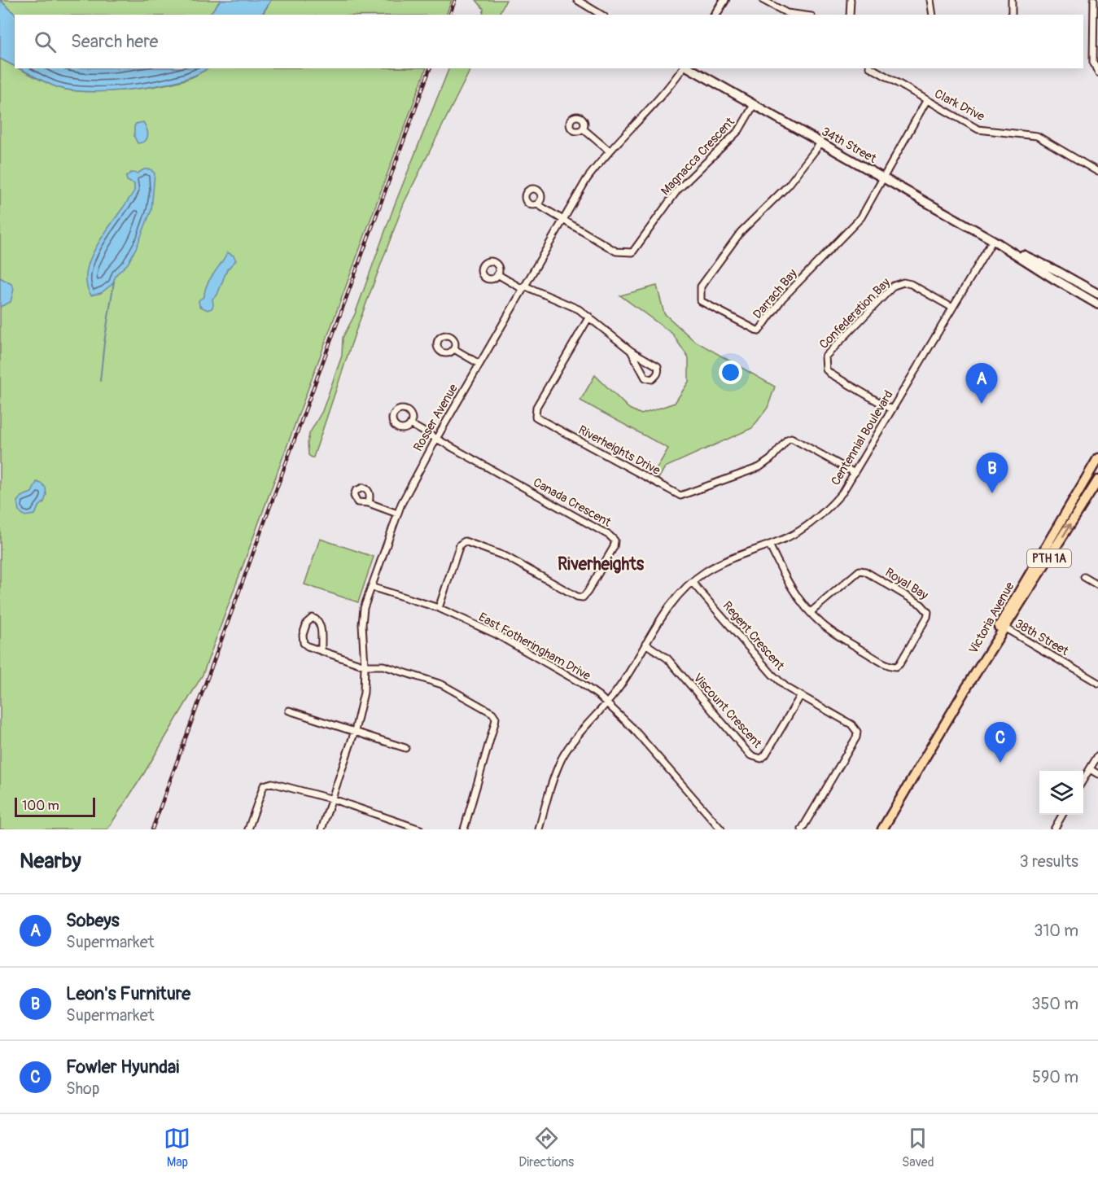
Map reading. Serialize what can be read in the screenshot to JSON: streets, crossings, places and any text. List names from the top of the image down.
{
  "streets": {
    "main road": ["PTH 1A", "Victoria Avenue"],
    "street": [
      "Clark Drive",
      "34th Street",
      "Magnacca Crescent",
      "Darrach Bay",
      "Confederation Bay",
      "Rosser Avenue",
      "Centennial Boulevard",
      "Riverheights Drive",
      "Canada Crescent",
      "Royal Bay",
      "Regent Crescent",
      "38th Street",
      "East Fotheringham Drive",
      "Viscount Crescent"
    ]
  },
  "crossings": [
    ["34th Street", "Magnacca Crescent"],
    ["34th Street", "Darrach Bay"],
    ["34th Street", "Centennial Boulevard"],
    ["Magnacca Crescent", "Rosser Avenue"],
    ["Confederation Bay", "Centennial Boulevard"],
    ["Rosser Avenue", "Canada Crescent"],
    ["Rosser Avenue", "East Fotheringham Drive"],
    ["Centennial Boulevard", "Riverheights Drive"],
    ["Centennial Boulevard", "Royal Bay"],
    ["Centennial Boulevard", "Regent Crescent"],
    ["Centennial Boulevard", "East Fotheringham Drive"],
    ["Centennial Boulevard", "Viscount Crescent"],
    ["Canada Crescent", "East Fotheringham Drive"],
    ["Victoria Avenue", "38th Street"],
    ["Regent Crescent", "Viscount Crescent"]
  ],
  "districts": ["Riverheights"],
  "scale_bar": "100 m",
  "page": {
    "search": "Search here",
    "pins": ["A", "B", "C"],
    "scale": "100 m",
    "heading": ["Nearby", "3 results"],
    "list": [
      {
        "mark": "A",
        "name": "Sobeys",
        "note": "Supermarket",
        "value": "310 m"
      },
      {
        "mark": "B",
        "name": "Leon's Furniture",
        "note": "Supermarket",
        "value": "350 m"
      },
      {
        "mark": "C",
        "name": "Fowler Hyundai",
        "note": "Shop",
        "value": "590 m"
      }
    ],
    "nav": ["Map", "Directions", "Saved"]
  }
}
